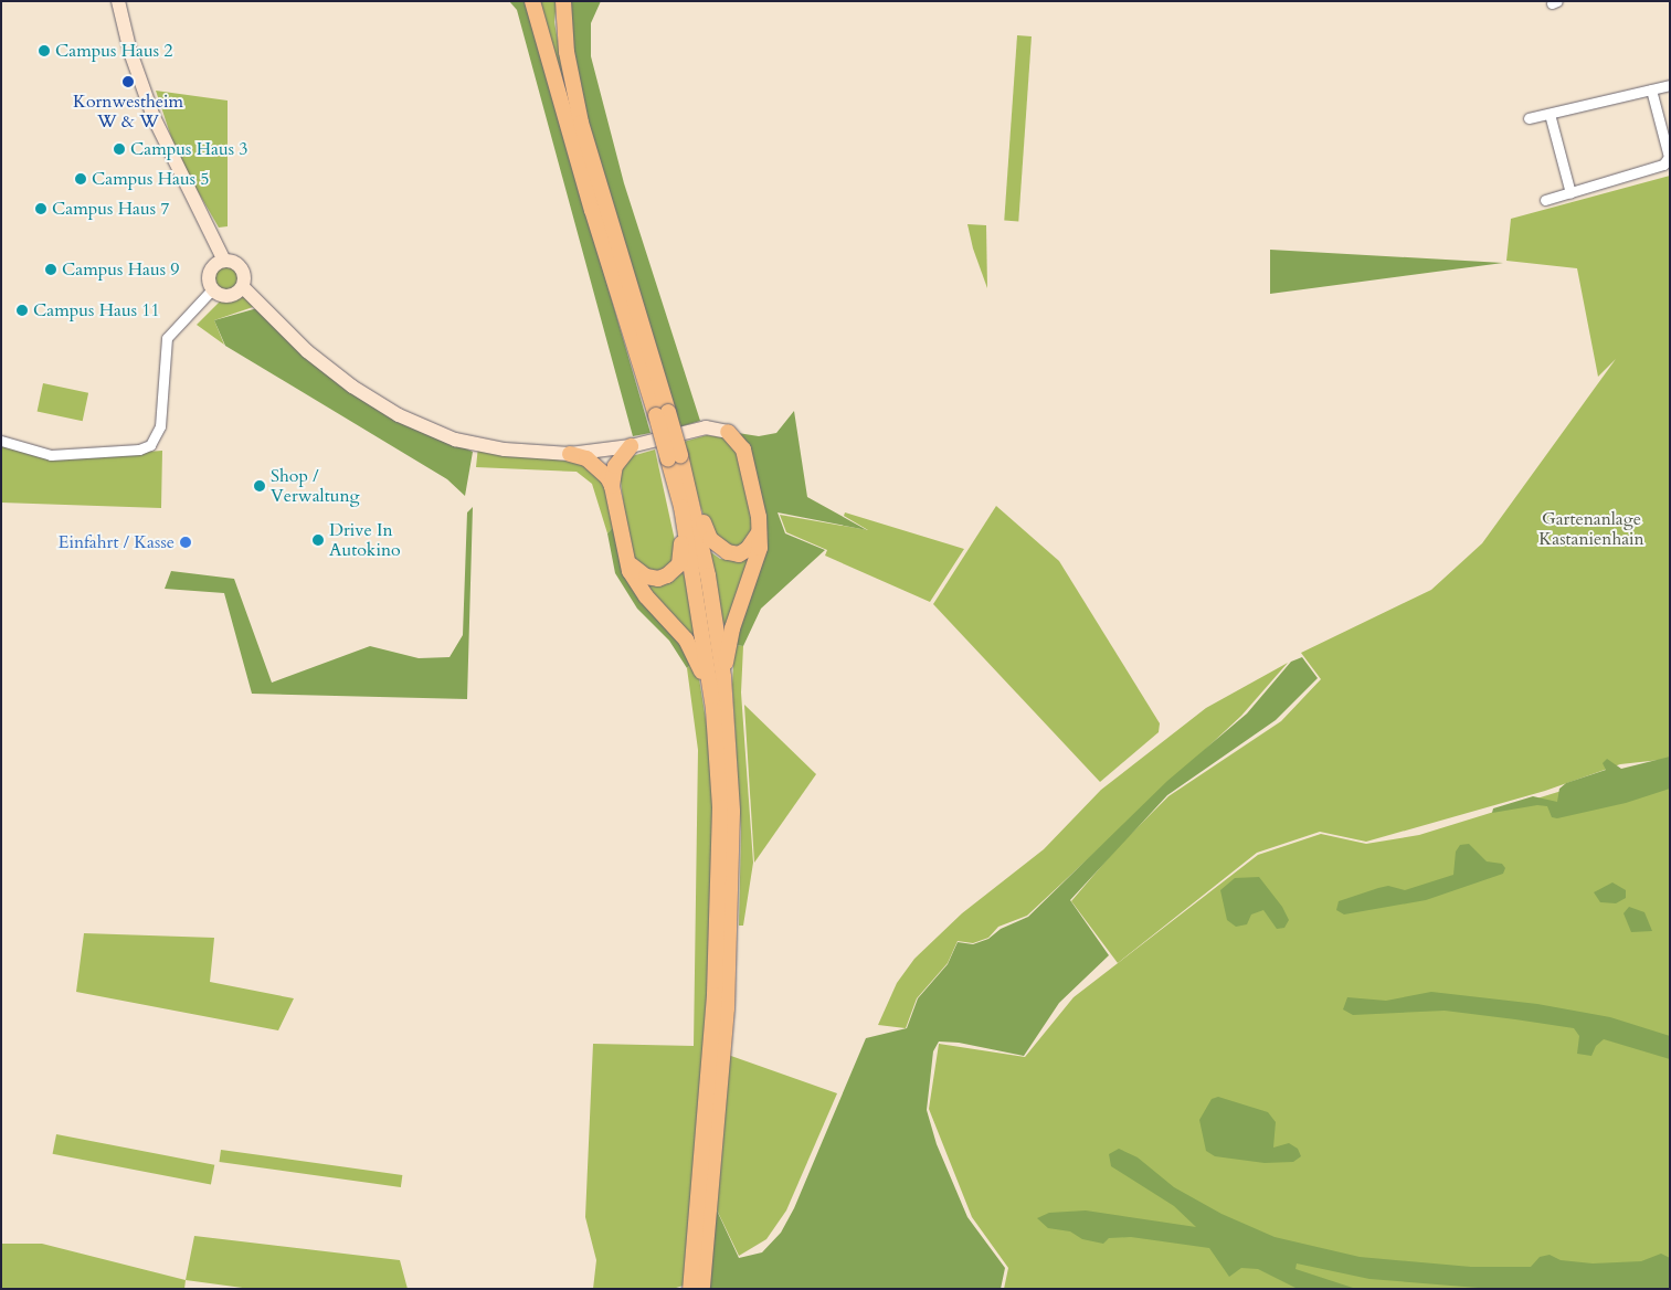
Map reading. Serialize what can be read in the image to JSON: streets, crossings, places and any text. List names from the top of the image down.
{
  "parks": ["Gartenanlage Kastanienhain"],
  "places": [
    "Campus Haus 2",
    "Kornwestheim W & W",
    "Campus Haus 3",
    "Campus Haus 5",
    "Campus Haus 7",
    "Campus Haus 9",
    "Campus Haus 11",
    "Shop / Verwaltung",
    "Drive In Autokino",
    "Einfahrt / Kasse"
  ]
}
